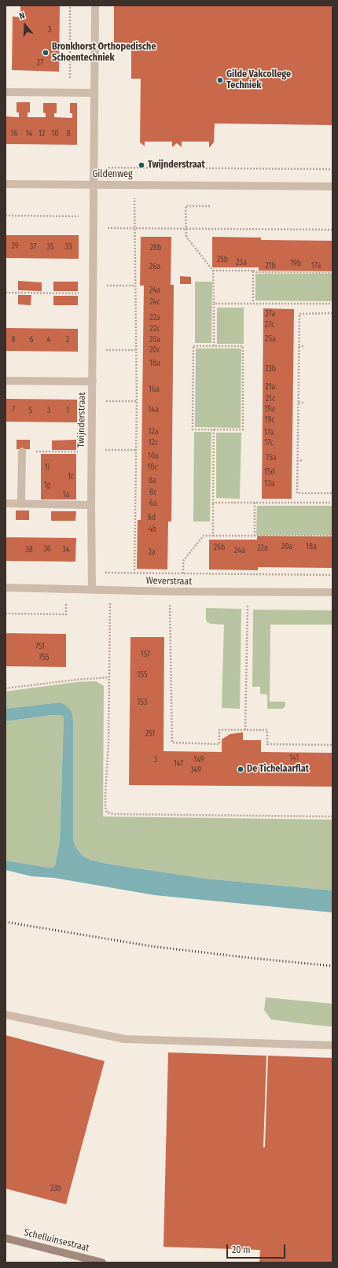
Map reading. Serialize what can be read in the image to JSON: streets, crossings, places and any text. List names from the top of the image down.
{
  "streets": {
    "street": [
      "Gildenweg",
      "Twijnderstraat",
      "Weverstraat",
      "Schelluinsestraat"
    ]
  },
  "crossings": [
    ["Gildenweg", "Twijnderstraat"],
    ["Twijnderstraat", "Weverstraat"]
  ],
  "places": [
    "Bronkhorst Orthopedische Schoentechniek",
    "Gilde Vakcollege Techniek",
    "Twijnderstraat",
    "De Tichelaarflat"
  ],
  "house_numbers": [
    "3",
    "27",
    "16",
    "14",
    "12",
    "10",
    "8",
    "39",
    "37",
    "35",
    "33",
    "28b",
    "25b",
    "23a",
    "19b",
    "21b",
    "17a",
    "26a",
    "24a",
    "24c",
    "27a",
    "22a",
    "27c",
    "22c",
    "25a",
    "8",
    "6",
    "4",
    "2",
    "20a",
    "20c",
    "18a",
    "23b",
    "21a",
    "16a",
    "21c",
    "19a",
    "7",
    "14a",
    "5",
    "3",
    "1",
    "19c",
    "12a",
    "17a",
    "12c",
    "17c",
    "10a",
    "15a",
    "1i",
    "10c",
    "15d",
    "1c",
    "8a",
    "13a",
    "1g",
    "8c",
    "1a",
    "6a",
    "6d",
    "4b",
    "20a",
    "18a",
    "26b",
    "22a",
    "36",
    "38",
    "34",
    "24a",
    "2a",
    "751",
    "157",
    "755",
    "155",
    "153",
    "251",
    "141",
    "3",
    "149",
    "147",
    "349",
    "23b"
  ],
  "scale_bar": "20 m",
  "north": "top"
}
